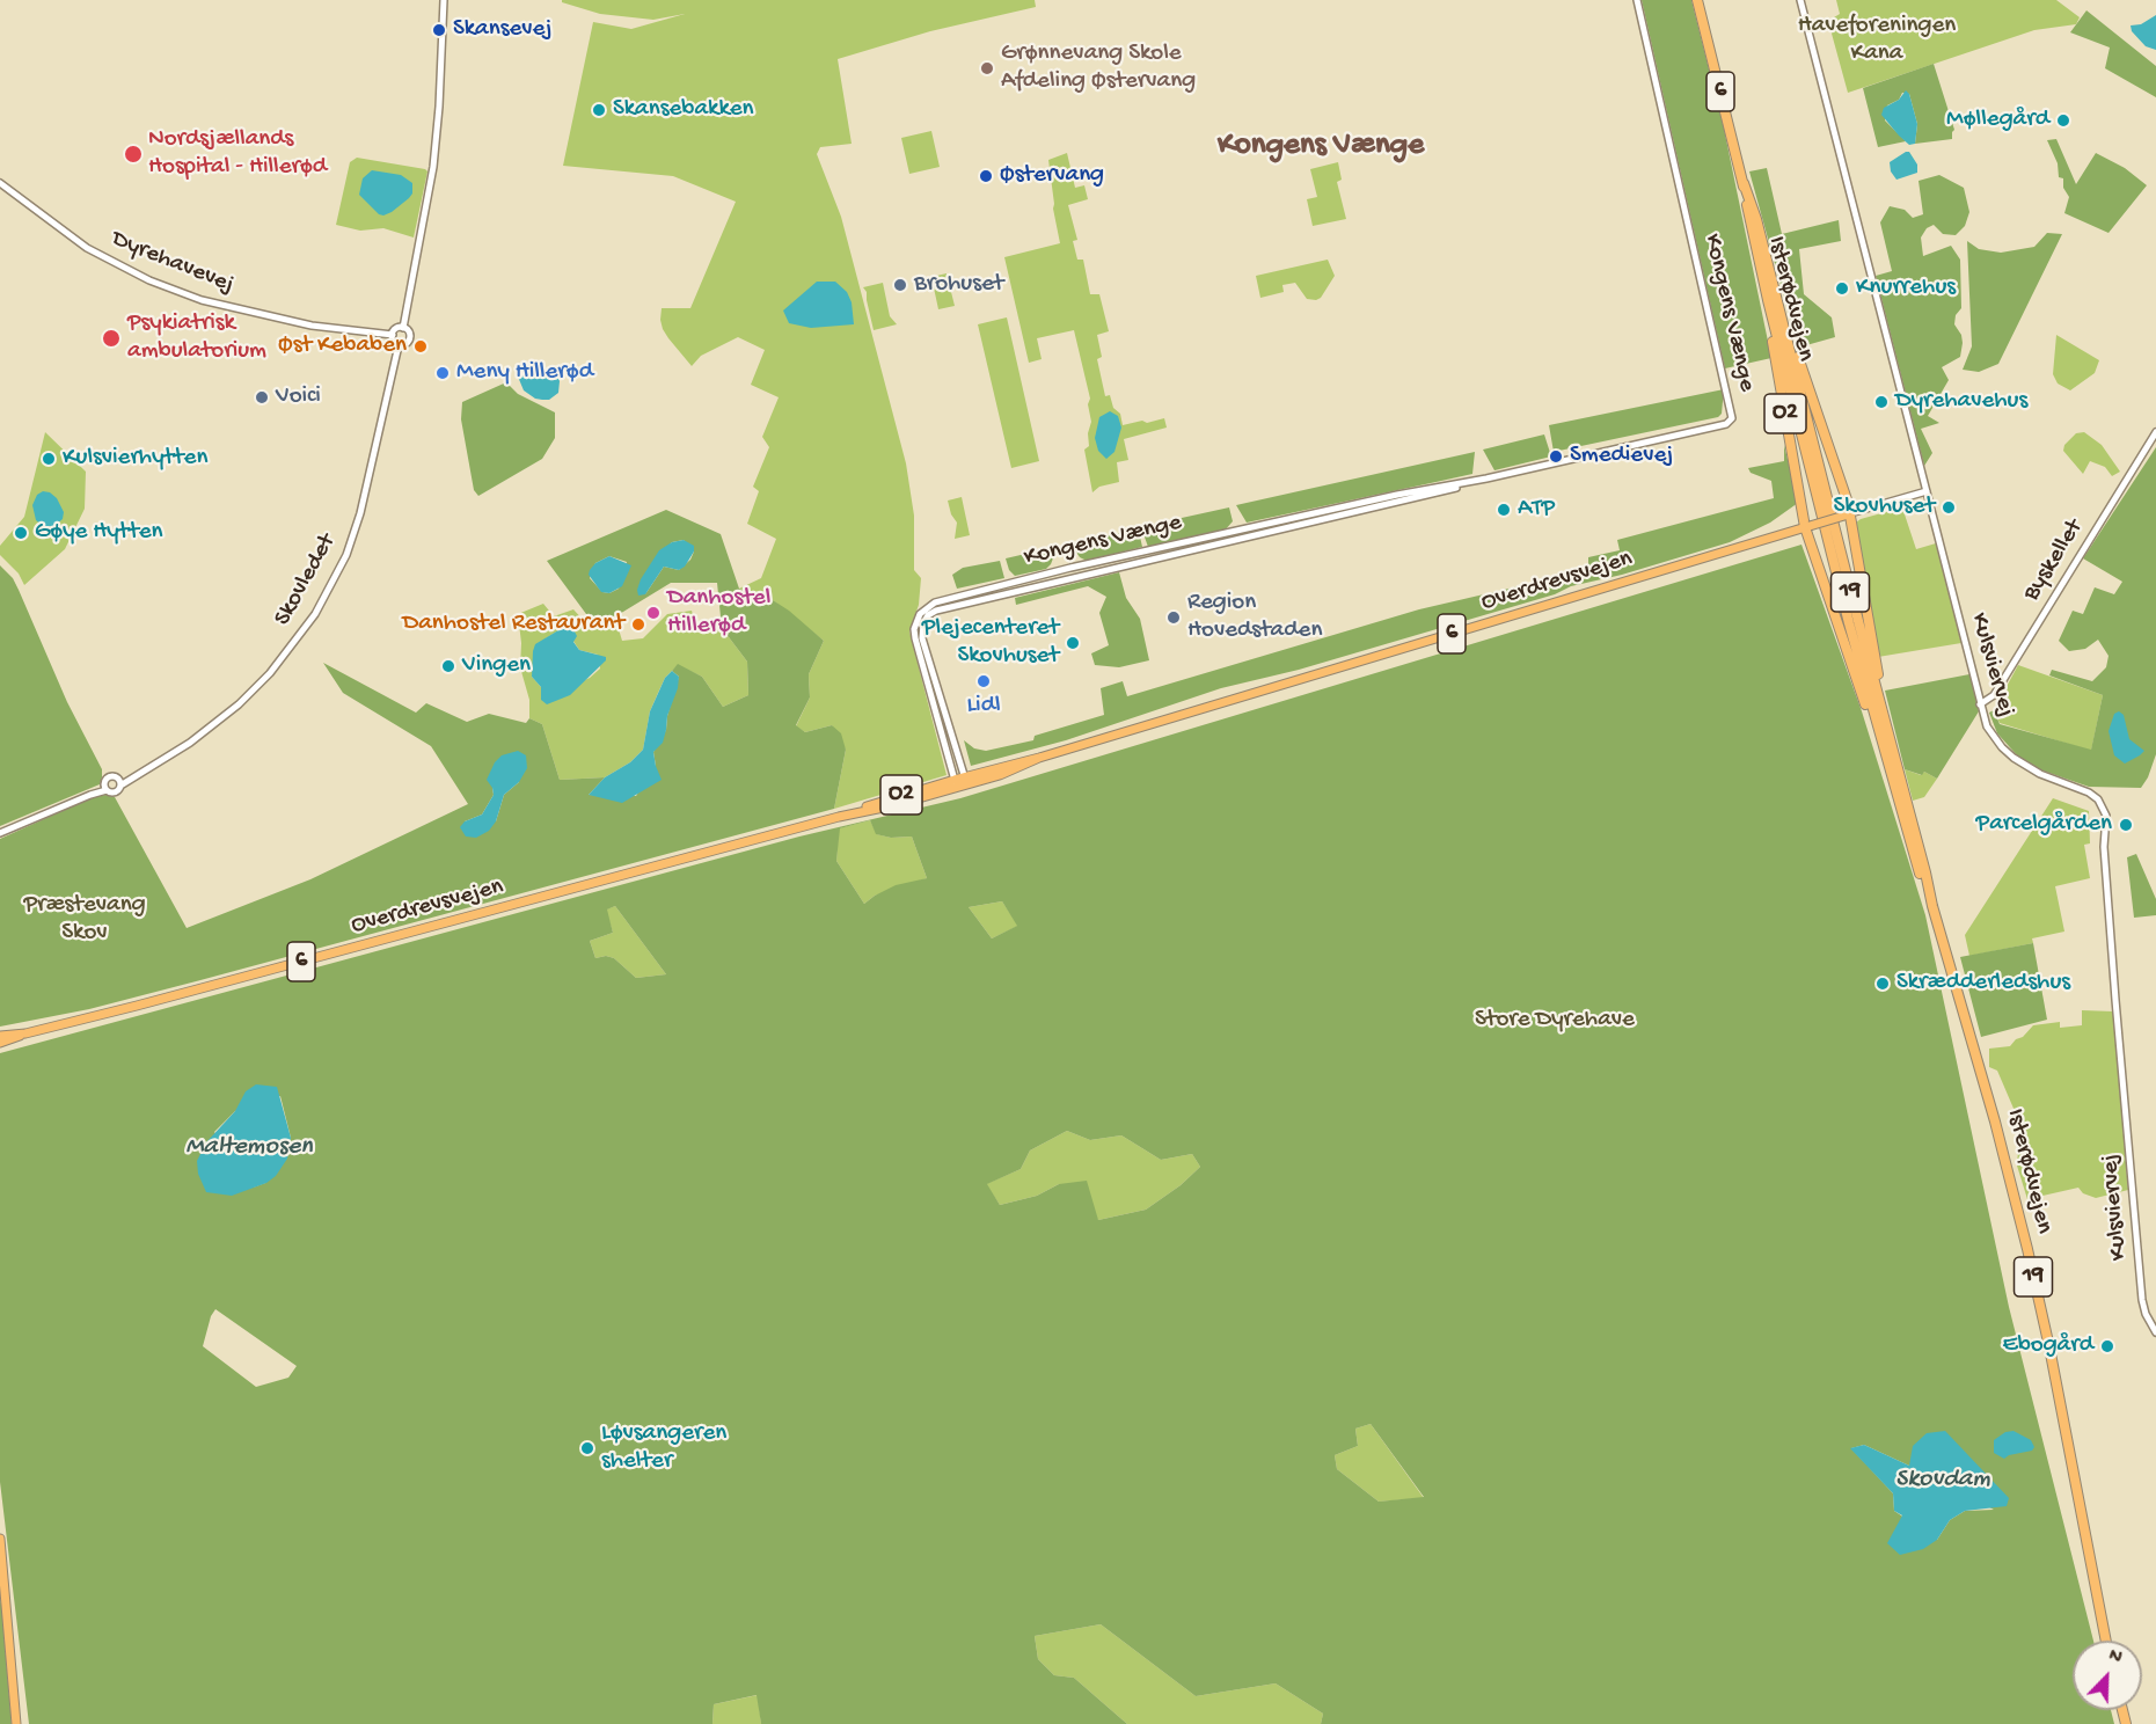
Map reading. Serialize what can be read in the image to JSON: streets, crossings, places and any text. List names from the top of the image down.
{
  "streets": {
    "highway": [
      "6",
      "Isterødvejen",
      "O2",
      "19"
    ],
    "main road": ["Overdrevsvejen"],
    "street": [
      "Dyrehavevej",
      "Kongens Vænge",
      "Byskellet",
      "Skovledet",
      "Kulsviervej"
    ]
  },
  "crossings": [
    ["6", "Isterødvejen"],
    ["6", "O2"],
    ["6", "Overdrevsvejen"],
    ["Dyrehavevej", "Skovledet"],
    ["Isterødvejen", "O2"],
    ["Kongens Vænge", "Overdrevsvejen"],
    ["O2", "Overdrevsvejen"],
    ["Byskellet", "Kulsviervej"],
    ["Overdrevsvejen", "Kulsviervej"]
  ],
  "districts": ["Kongens Vænge"],
  "water": ["Maltemosen", "Skovdam"],
  "parks": ["Haveforeningen Kana", "Præstevang Skov", "Store Dyrehave"],
  "places": [
    "Skansevej",
    "Grønnevang Skole Afdeling Østervang",
    "Skansebakken",
    "Møllegård",
    "Nordsjællands Hospital - Hillerød",
    "Østervang",
    "Brohuset",
    "Knurrehus",
    "Psykiatrisk ambulatorium",
    "Øst Kebaben",
    "Meny Hillerød",
    "Voici",
    "Dyrehavehus",
    "Smedievej",
    "Kulsvierhytten",
    "Skovhuset",
    "ATP",
    "Gøye Hytten",
    "Danhostel Hillerød",
    "Region Hovedstaden",
    "Danhostel Restaurant",
    "Plejecenteret Skovhuset",
    "Vingen",
    "Lidl",
    "Parcelgården",
    "Skrædderledshus",
    "Ebogård",
    "Løvsangeren shelter"
  ],
  "north": "top right"
}
